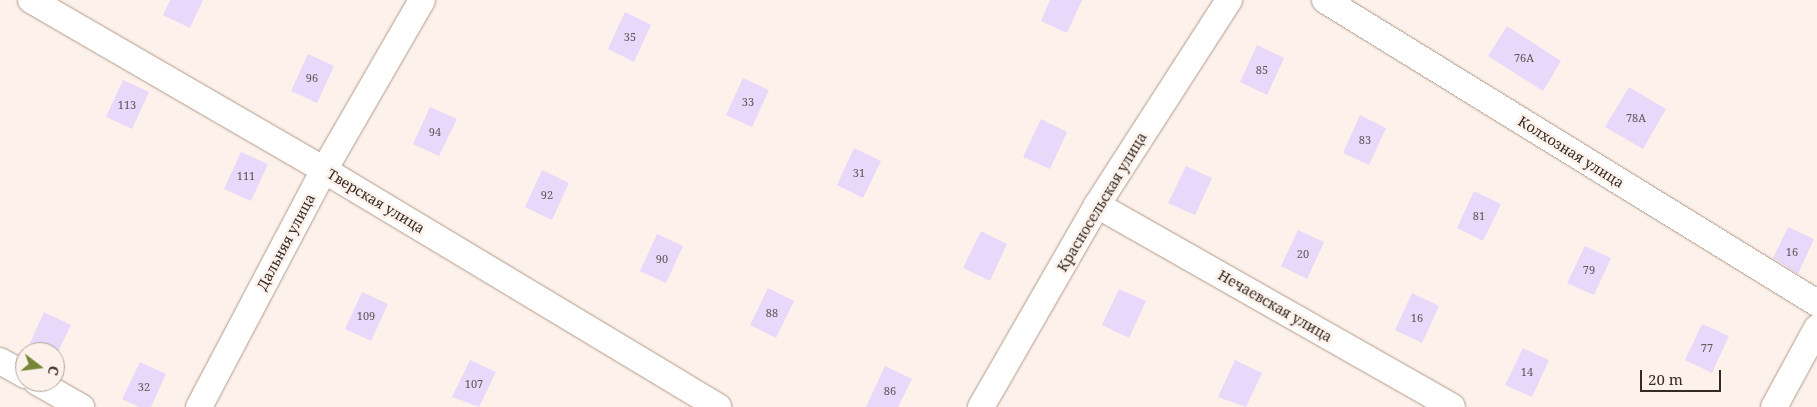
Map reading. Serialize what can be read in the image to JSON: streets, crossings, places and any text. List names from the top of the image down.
{
  "streets": {
    "street": [
      "Колхозная улица",
      "Тверская улица",
      "Красносельская улица",
      "Дальняя улица",
      "Нечаевская улица"
    ]
  },
  "crossings": [
    ["Тверская улица", "Дальняя улица"],
    ["Красносельская улица", "Нечаевская улица"]
  ],
  "house_numbers": [
    "35",
    "76А",
    "85",
    "96",
    "33",
    "113",
    "78А",
    "94",
    "83",
    "31",
    "111",
    "92",
    "81",
    "16",
    "20",
    "90",
    "79",
    "88",
    "109",
    "16",
    "77",
    "14",
    "107",
    "32",
    "86"
  ],
  "scale_bar": "20 m",
  "north": "right"
}
